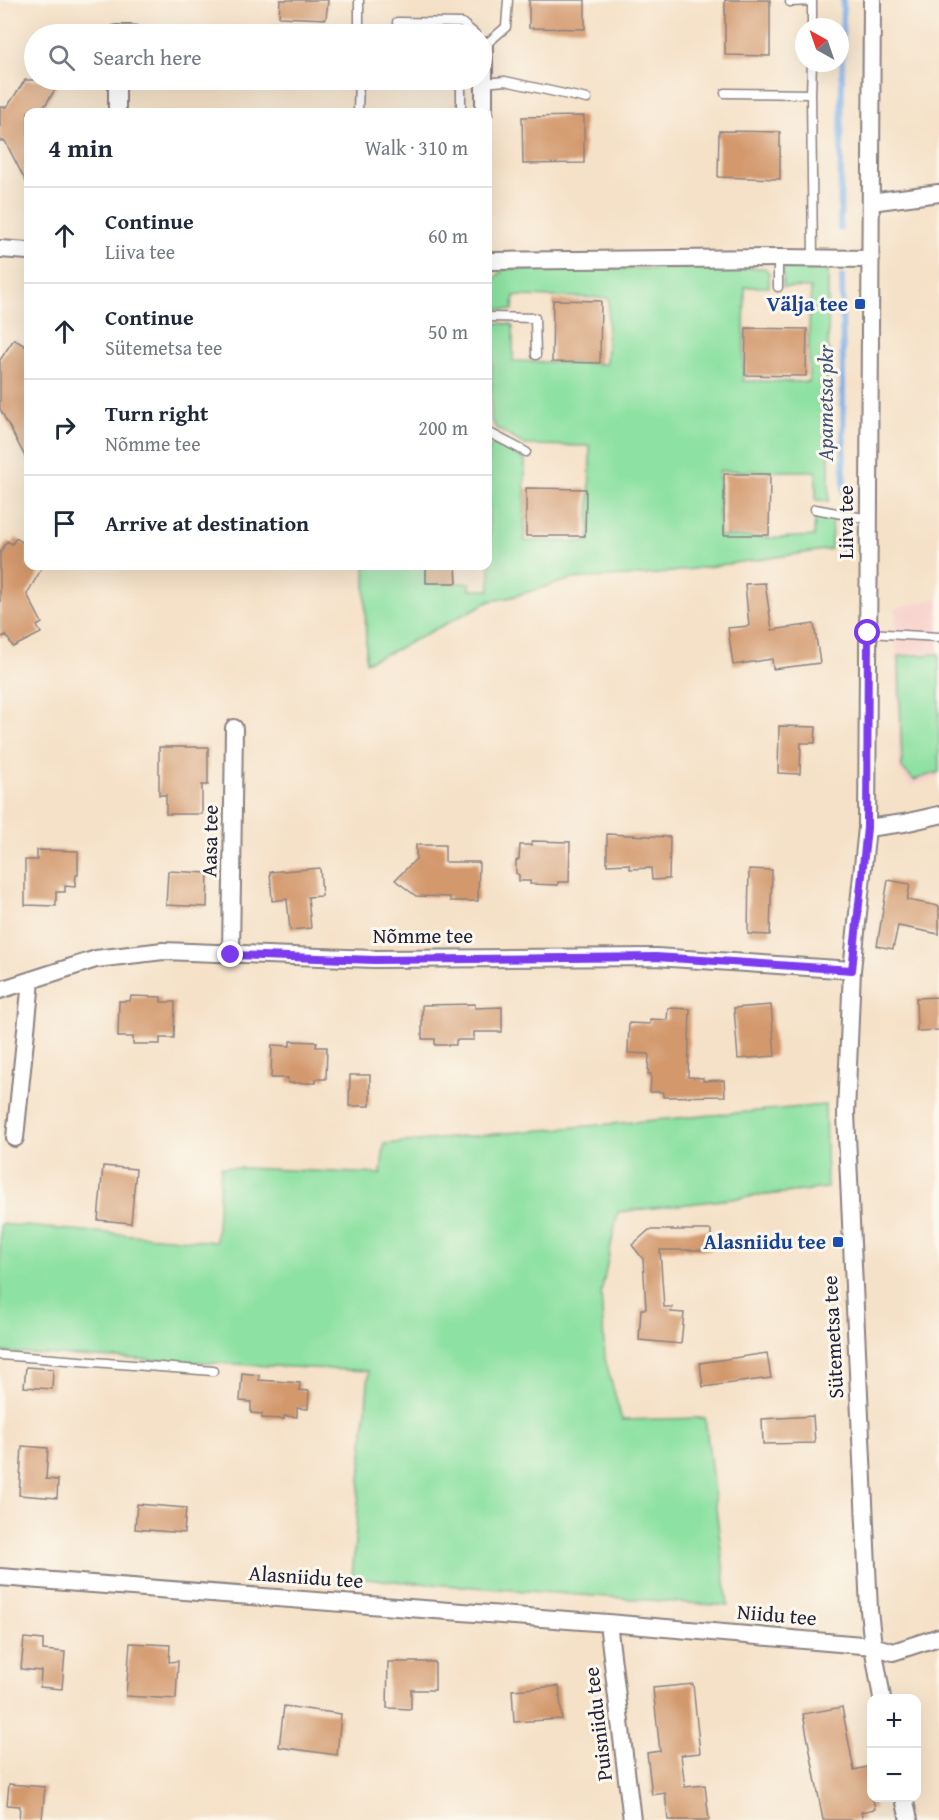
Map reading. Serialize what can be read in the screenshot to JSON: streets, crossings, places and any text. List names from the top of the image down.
{
  "streets": {
    "street": [
      "Liiva tee",
      "Aasa tee",
      "Nõmme tee",
      "Sütemetsa tee",
      "Alasniidu tee",
      "Niidu tee",
      "Puisniidu tee"
    ]
  },
  "crossings": [
    ["Liiva tee", "Sütemetsa tee"],
    ["Aasa tee", "Nõmme tee"],
    ["Nõmme tee", "Sütemetsa tee"],
    ["Sütemetsa tee", "Niidu tee"],
    ["Alasniidu tee", "Niidu tee"],
    ["Alasniidu tee", "Puisniidu tee"],
    ["Niidu tee", "Puisniidu tee"]
  ],
  "water": ["Apametsa pkr"],
  "places": {
    "transit": ["Välja tee", "Alasniidu tee"]
  },
  "north": "top left",
  "page": {
    "search": "Search here",
    "heading": ["4 min", "Walk · 310 m"],
    "list": [
      ["Continue", "Liiva tee", "60 m"],
      ["Continue", "Sütemetsa tee", "50 m"],
      ["Turn right", "Nõmme tee", "200 m"],
      "Arrive at destination"
    ],
    "map_buttons": ["+", "−"]
  }
}
